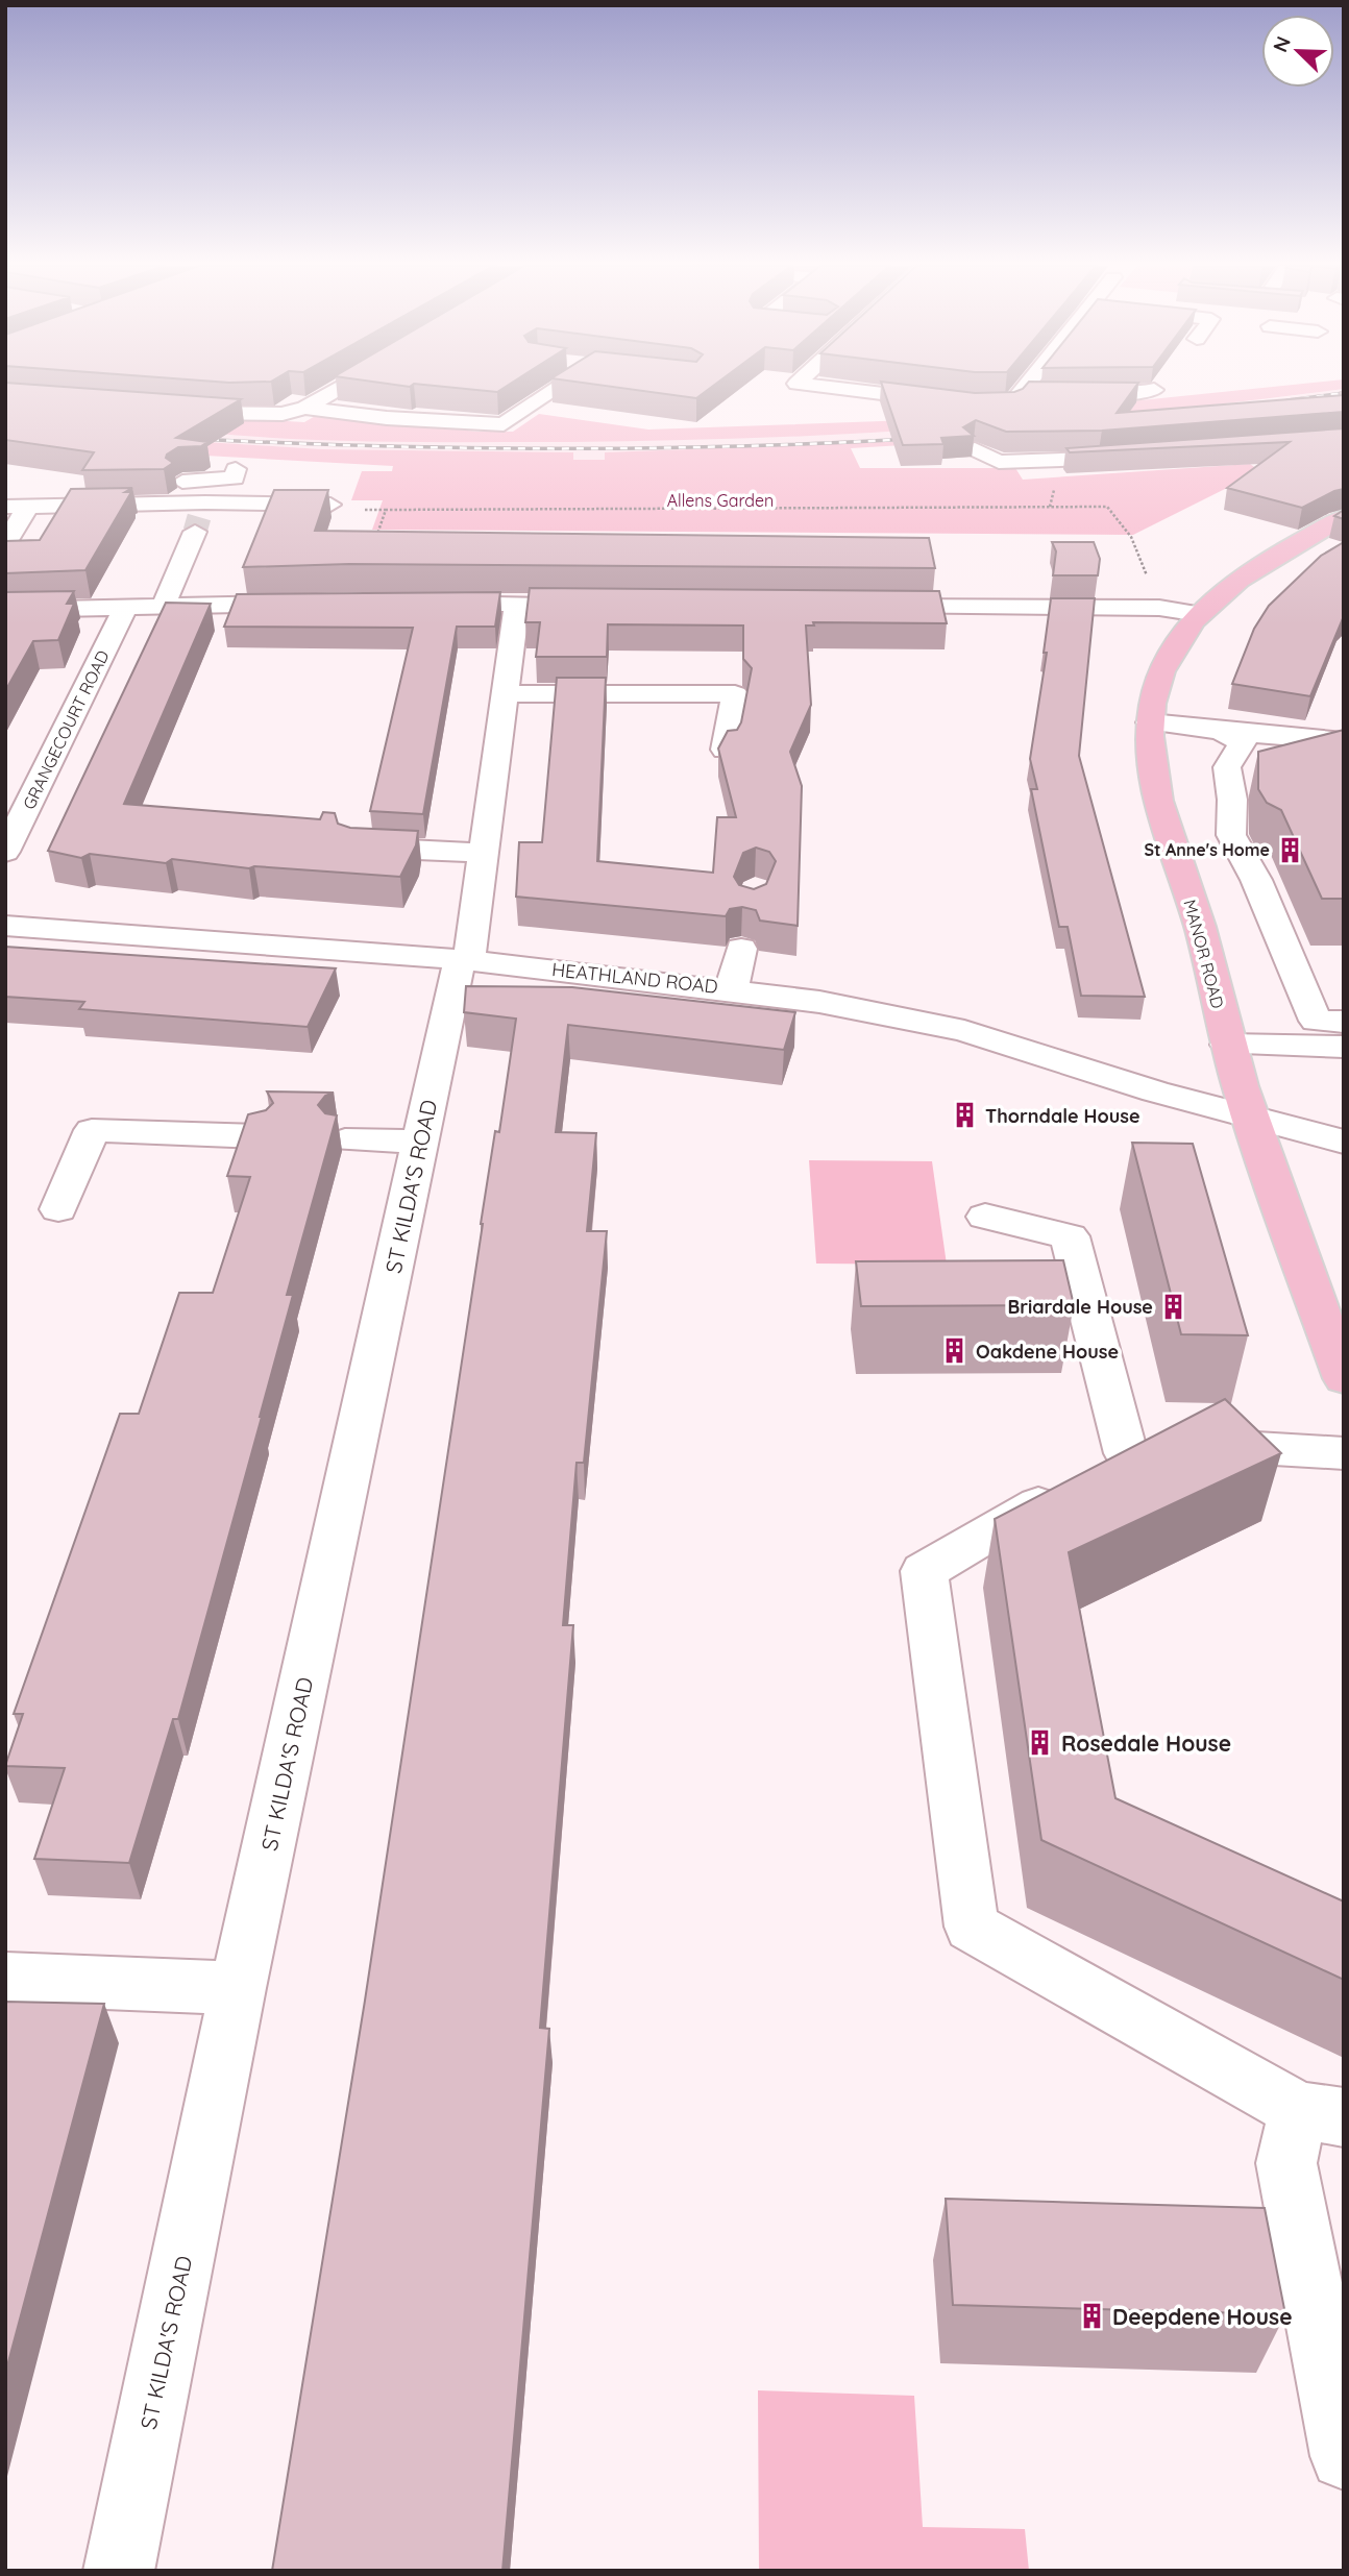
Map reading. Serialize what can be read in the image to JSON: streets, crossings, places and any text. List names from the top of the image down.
{
  "streets": {
    "main road": ["MANOR ROAD"],
    "street": ["GRANGECOURT ROAD", "HEATHLAND ROAD", "ST KILDA'S ROAD"]
  },
  "crossings": [
    ["MANOR ROAD", "HEATHLAND ROAD"],
    ["HEATHLAND ROAD", "ST KILDA'S ROAD"]
  ],
  "parks": ["Allens Garden"],
  "places": {
    "building": [
      "St Anne's Home",
      "Thorndale House",
      "Briardale House",
      "Oakdene House",
      "Rosedale House",
      "Deepdene House"
    ]
  },
  "north": "top left"
}
